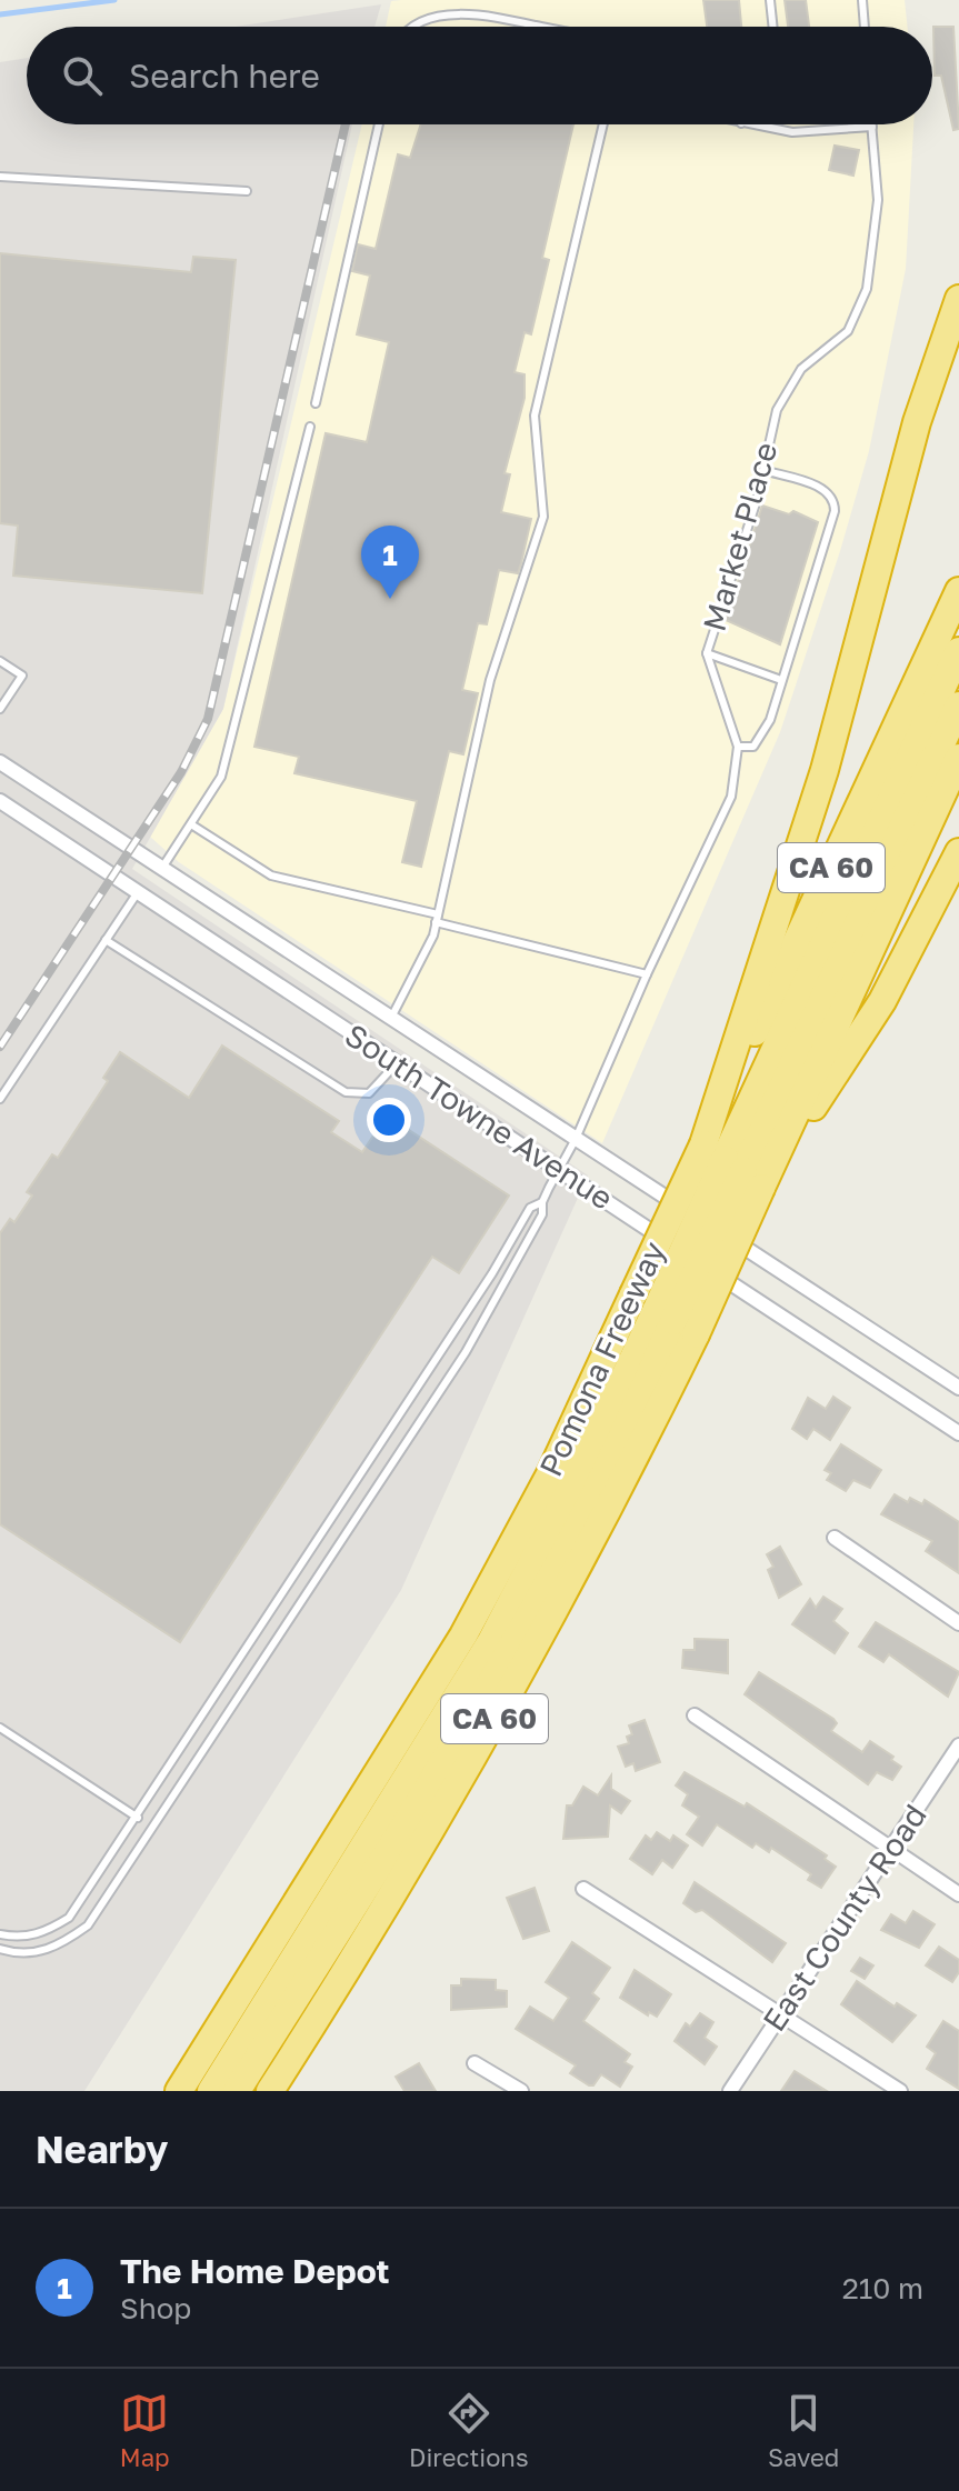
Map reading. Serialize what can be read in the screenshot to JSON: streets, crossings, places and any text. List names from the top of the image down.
{
  "streets": {
    "highway": ["CA 60", "Pomona Freeway"],
    "street": ["South Towne Avenue", "East County Road"],
    "lane": ["Market Place"]
  },
  "crossings": [
    ["Market Place", "South Towne Avenue"]
  ],
  "page": {
    "search": "Search here",
    "pins": "1",
    "heading": "Nearby",
    "list": [
      {
        "mark": "1",
        "name": "The Home Depot",
        "note": "Shop",
        "value": "210 m"
      }
    ],
    "nav": ["Map", "Directions", "Saved"]
  }
}
